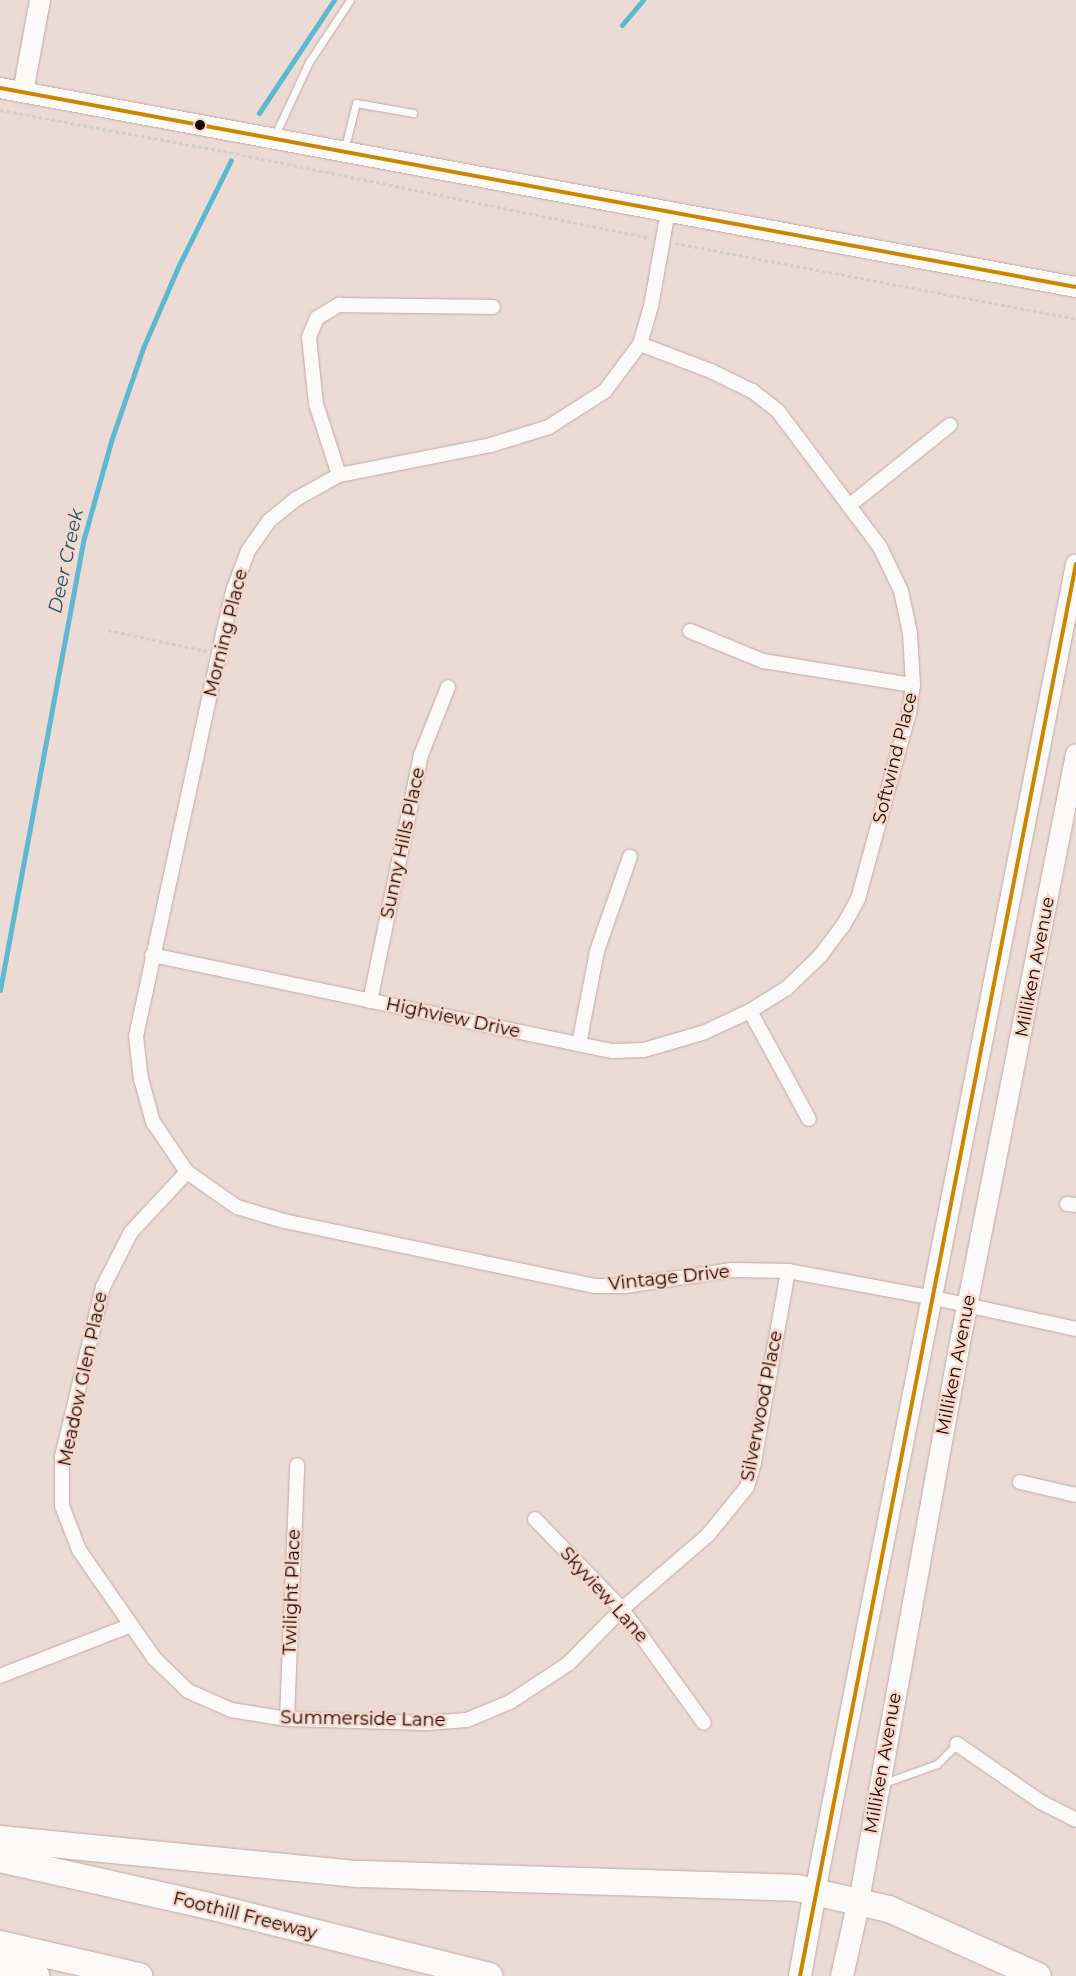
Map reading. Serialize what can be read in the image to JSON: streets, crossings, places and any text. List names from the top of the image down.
{
  "streets": {
    "highway": ["Foothill Freeway"],
    "main road": ["Milliken Avenue"],
    "street": [
      "Morning Place",
      "Softwind Place",
      "Sunny Hills Place",
      "Highview Drive",
      "Vintage Drive",
      "Meadow Glen Place",
      "Silverwood Place",
      "Twilight Place",
      "Skyview Lane",
      "Summerside Lane"
    ]
  },
  "crossings": [
    ["Morning Place", "Softwind Place"],
    ["Morning Place", "Highview Drive"],
    ["Morning Place", "Vintage Drive"],
    ["Morning Place", "Meadow Glen Place"],
    ["Softwind Place", "Highview Drive"],
    ["Sunny Hills Place", "Highview Drive"],
    ["Milliken Avenue", "Vintage Drive"],
    ["Vintage Drive", "Meadow Glen Place"],
    ["Vintage Drive", "Silverwood Place"],
    ["Meadow Glen Place", "Summerside Lane"],
    ["Silverwood Place", "Skyview Lane"],
    ["Silverwood Place", "Summerside Lane"],
    ["Twilight Place", "Summerside Lane"],
    ["Skyview Lane", "Summerside Lane"]
  ],
  "water": ["Deer Creek"]
}
